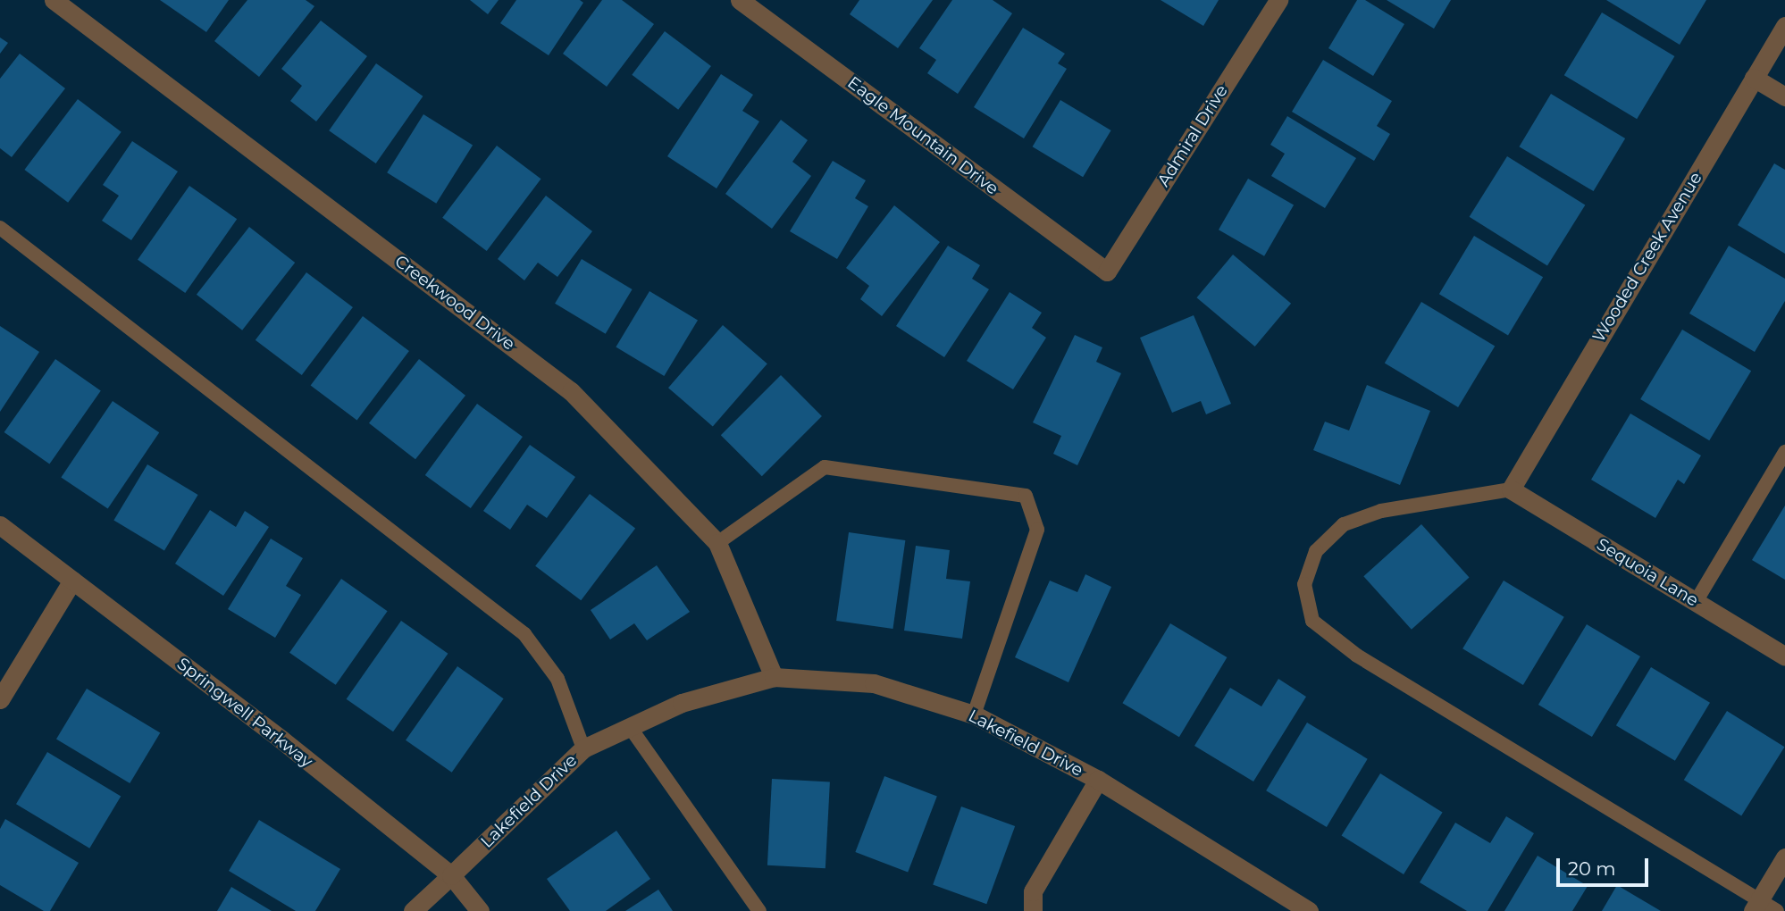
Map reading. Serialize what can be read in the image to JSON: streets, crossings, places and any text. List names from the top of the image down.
{
  "streets": {
    "street": [
      "Eagle Mountain Drive",
      "Admiral Drive",
      "Wooded Creek Avenue",
      "Creekwood Drive",
      "Sequoia Lane",
      "Springwell Parkway",
      "Lakefield Drive"
    ]
  },
  "crossings": [
    ["Eagle Mountain Drive", "Admiral Drive"],
    ["Wooded Creek Avenue", "Sequoia Lane"],
    ["Creekwood Drive", "Lakefield Drive"],
    ["Springwell Parkway", "Lakefield Drive"]
  ],
  "scale_bar": "20 m"
}
